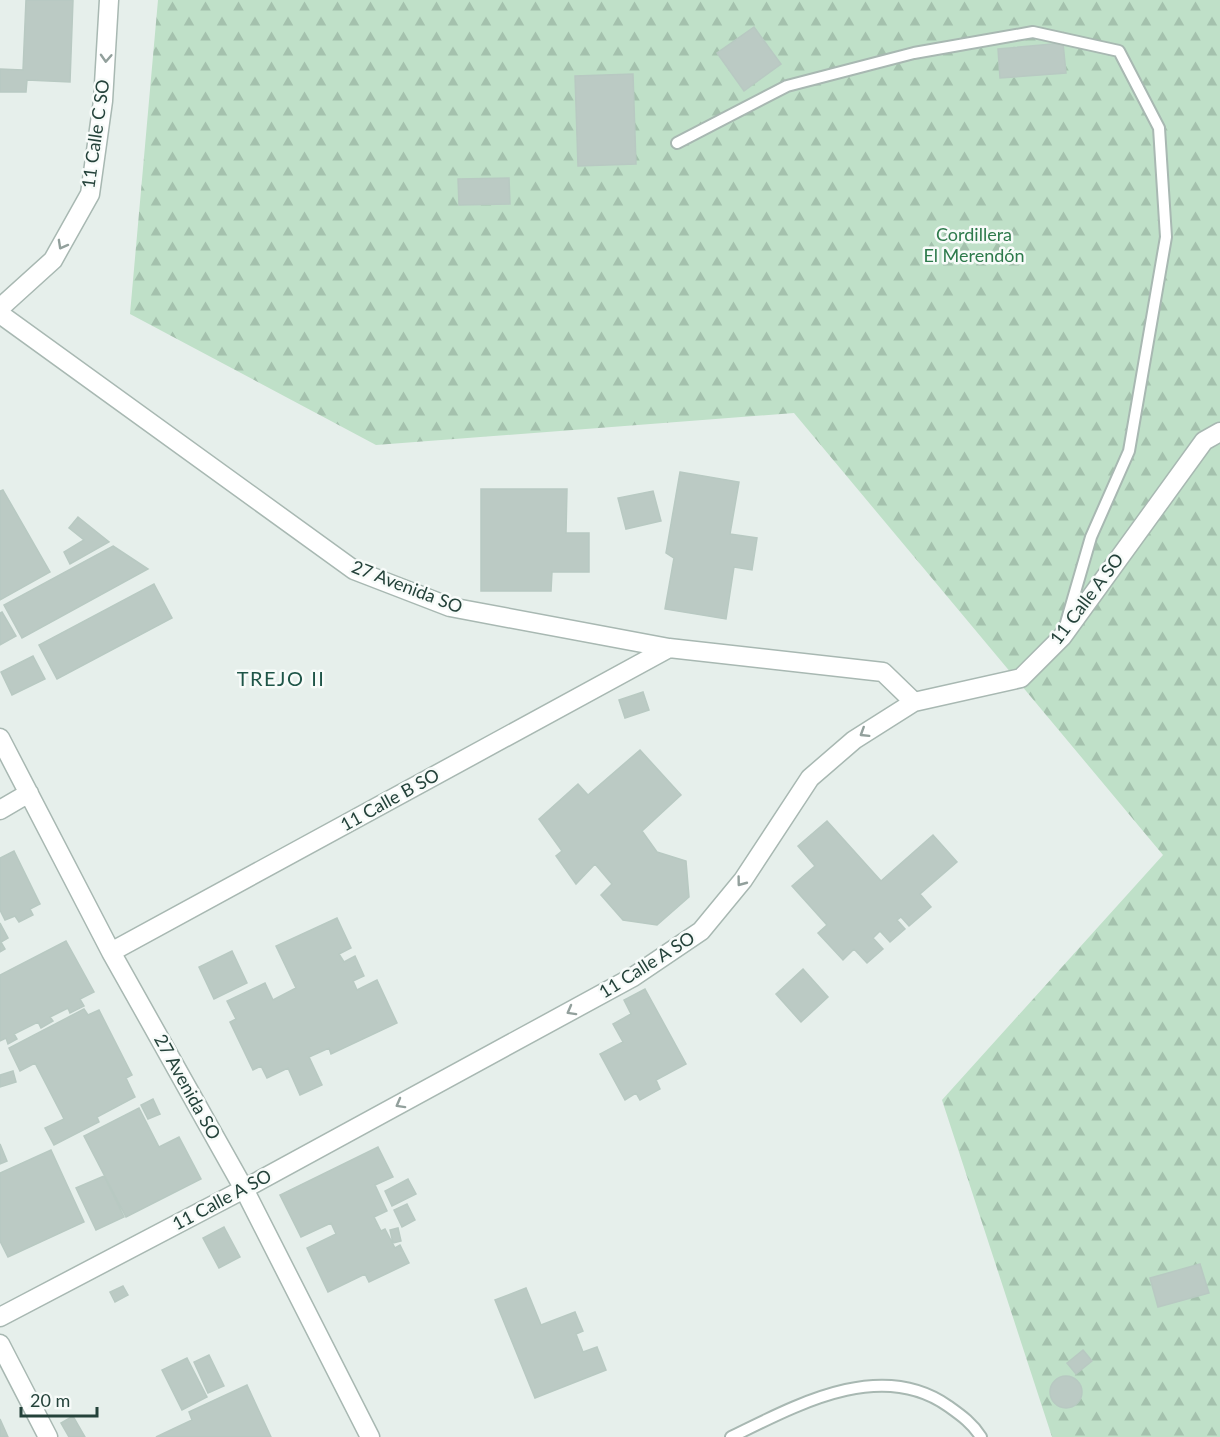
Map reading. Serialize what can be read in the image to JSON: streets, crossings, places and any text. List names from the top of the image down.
{
  "streets": {
    "street": [
      "11 Calle C SO",
      "27 Avenida SO",
      "11 Calle A SO",
      "11 Calle B SO"
    ]
  },
  "crossings": [
    ["27 Avenida SO", "11 Calle A SO"],
    ["27 Avenida SO", "11 Calle B SO"]
  ],
  "one_way": ["11 Calle C SO", "11 Calle A SO"],
  "districts": ["TREJO II"],
  "parks": ["Cordillera El Merendón"],
  "scale_bar": "20 m"
}
